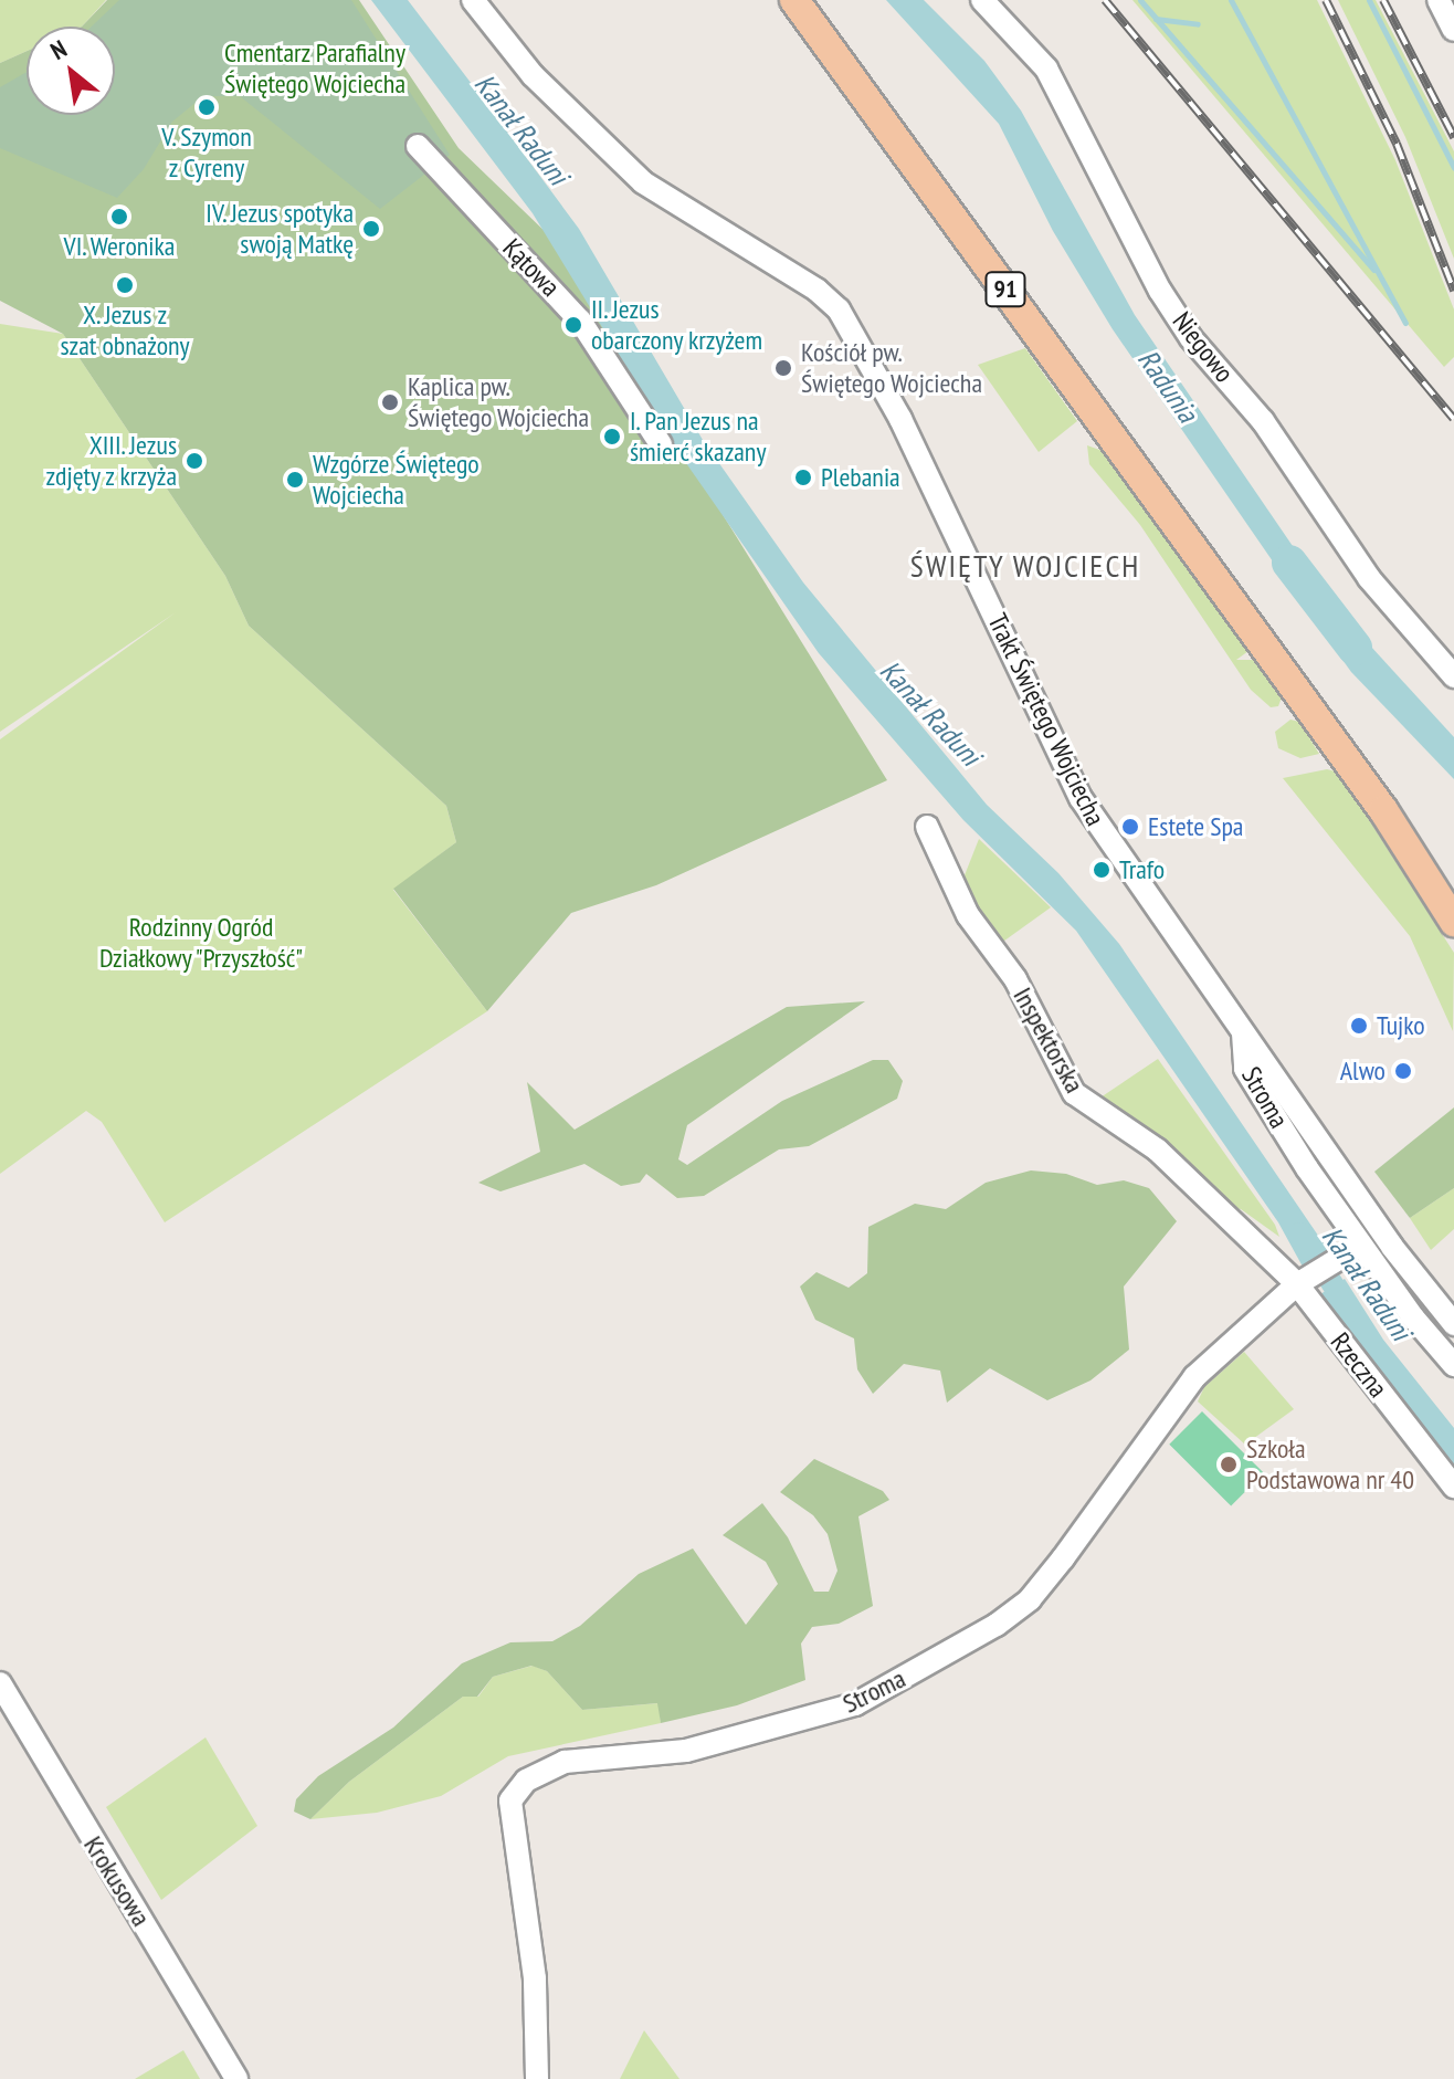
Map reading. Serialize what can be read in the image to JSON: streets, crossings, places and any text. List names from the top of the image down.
{
  "streets": {
    "main road": ["91"],
    "street": [
      "Kątowa",
      "Niegowo",
      "Trakt Świętego Wojciecha",
      "Inspektorska",
      "Stroma",
      "Rzeczna",
      "Krokusowa"
    ]
  },
  "crossings": [
    ["Trakt Świętego Wojciecha", "Stroma"],
    ["Inspektorska", "Stroma"],
    ["Inspektorska", "Rzeczna"],
    ["Stroma", "Rzeczna"]
  ],
  "districts": ["ŚWIĘTY WOJCIECH"],
  "water": ["Kanał Raduni", "Radunia"],
  "parks": ["Cmentarz Parafialny Świętego Wojciecha", "Rodzinny Ogród Działkowy \"Przyszłość\""],
  "places": [
    "V. Szymon z Cyreny",
    "VI. Weronika",
    "IV. Jezus spotyka swoją Matkę",
    "X. Jezus z szat obnażony",
    "II. Jezus obarczony krzyżem",
    "Kościół pw. Świętego Wojciecha",
    "Kaplica pw. Świętego Wojciecha",
    "I. Pan Jezus na śmierć skazany",
    "XIII. Jezus zdjęty z krzyża",
    "Plebania",
    "Wzgórze Świętego Wojciecha",
    "Estete Spa",
    "Trafo",
    "Tujko",
    "Alwo",
    "Szkoła Podstawowa nr 40"
  ],
  "north": "top left"
}
